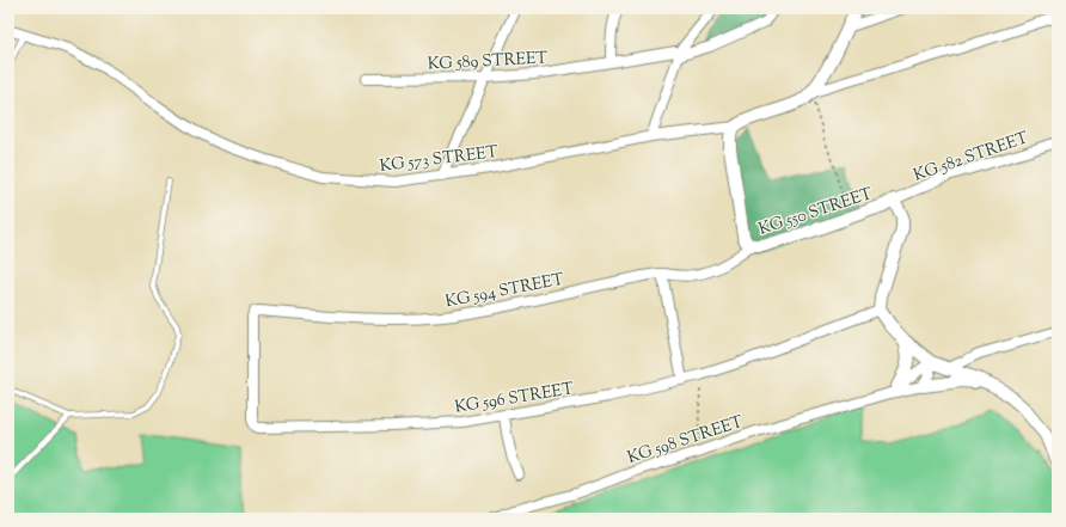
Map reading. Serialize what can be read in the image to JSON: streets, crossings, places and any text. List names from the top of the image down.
{
  "streets": {
    "street": [
      "KG 589 STREET",
      "KG 582 STREET",
      "KG 573 STREET",
      "KG 550 STREET",
      "KG 594 STREET",
      "KG 596 STREET",
      "KG 598 STREET"
    ]
  },
  "crossings": [
    ["KG 582 STREET", "KG 550 STREET"],
    ["KG 573 STREET", "KG 550 STREET"],
    ["KG 550 STREET", "KG 594 STREET"],
    ["KG 550 STREET", "KG 596 STREET"],
    ["KG 594 STREET", "KG 596 STREET"]
  ]
}
